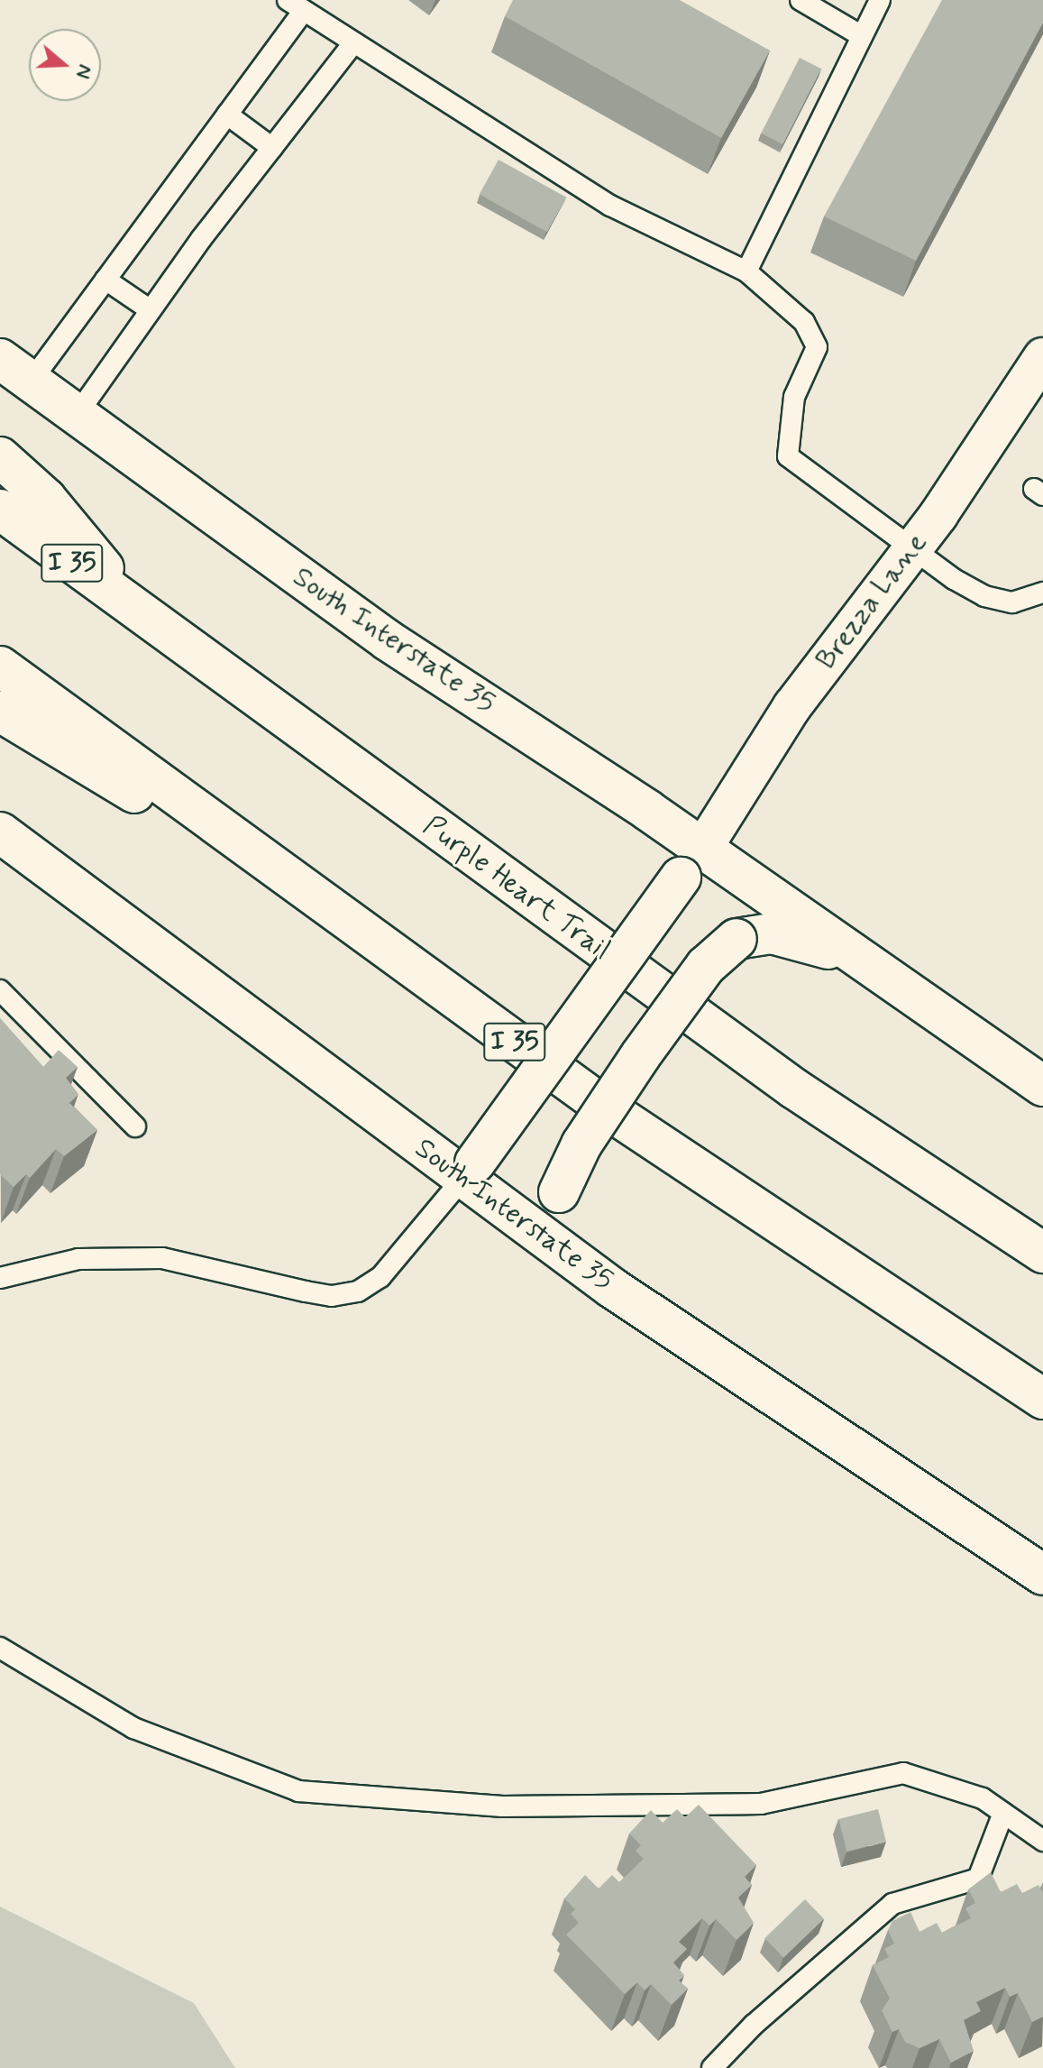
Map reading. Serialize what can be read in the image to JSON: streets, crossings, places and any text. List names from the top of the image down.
{
  "streets": {
    "main road": ["I 35", "South Interstate 35", "Purple Heart Trail"],
    "street": ["Brezza Lane"]
  },
  "crossings": [
    ["Brezza Lane", "South Interstate 35"]
  ],
  "north": "right"
}
